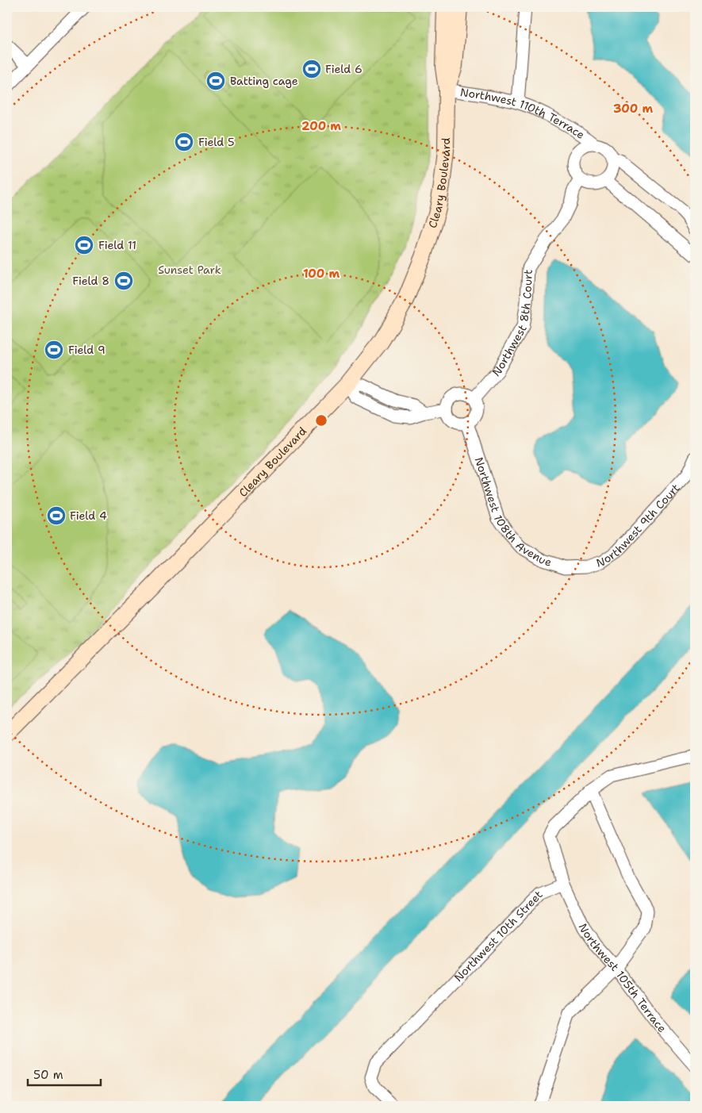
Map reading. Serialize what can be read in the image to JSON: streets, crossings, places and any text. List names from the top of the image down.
{
  "streets": {
    "street": [
      "Northwest 110th Terrace",
      "Cleary Boulevard",
      "Northwest 8th Court",
      "Northwest 108th Avenue",
      "Northwest 9th Court",
      "Northwest 10th Street",
      "Northwest 105th Terrace"
    ]
  },
  "crossings": [
    ["Northwest 110th Terrace", "Cleary Boulevard"],
    ["Northwest 110th Terrace", "Northwest 8th Court"],
    ["Northwest 8th Court", "Northwest 108th Avenue"],
    ["Northwest 108th Avenue", "Northwest 9th Court"],
    ["Northwest 10th Street", "Northwest 105th Terrace"]
  ],
  "parks": ["Sunset Park"],
  "places": {
    "sports": [
      "Field 6",
      "Batting cage",
      "Field 5",
      "Field 11",
      "Field 8",
      "Field 9",
      "Field 4"
    ]
  },
  "scale_bar": "50 m",
  "rings": ["300 m", "200 m", "100 m"]
}
